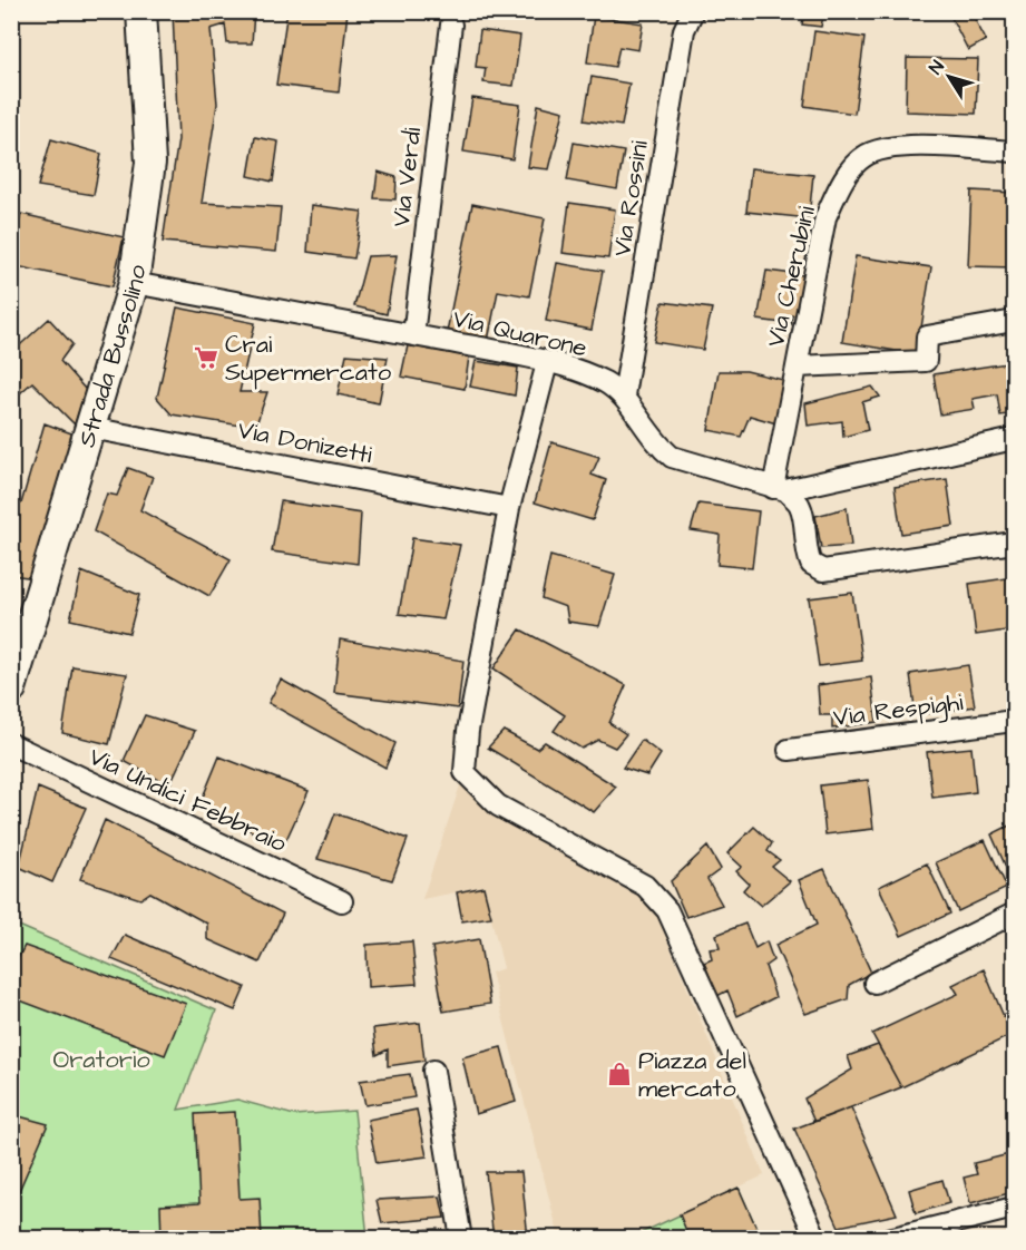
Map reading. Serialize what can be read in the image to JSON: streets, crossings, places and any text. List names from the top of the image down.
{
  "streets": {
    "street": [
      "Via Verdi",
      "Via Rossini",
      "Via Cherubini",
      "Via Quarone",
      "Strada Bussolino",
      "Via Donizetti",
      "Via Respighi",
      "Via Undici Febbraio"
    ]
  },
  "crossings": [
    ["Via Verdi", "Via Quarone"],
    ["Via Rossini", "Via Quarone"],
    ["Via Cherubini", "Via Quarone"],
    ["Via Quarone", "Strada Bussolino"],
    ["Strada Bussolino", "Via Donizetti"]
  ],
  "parks": ["Oratorio"],
  "places": {
    "supermarket": ["Crai Supermercato"],
    "shop": ["Piazza del mercato"]
  },
  "north": "top left"
}
